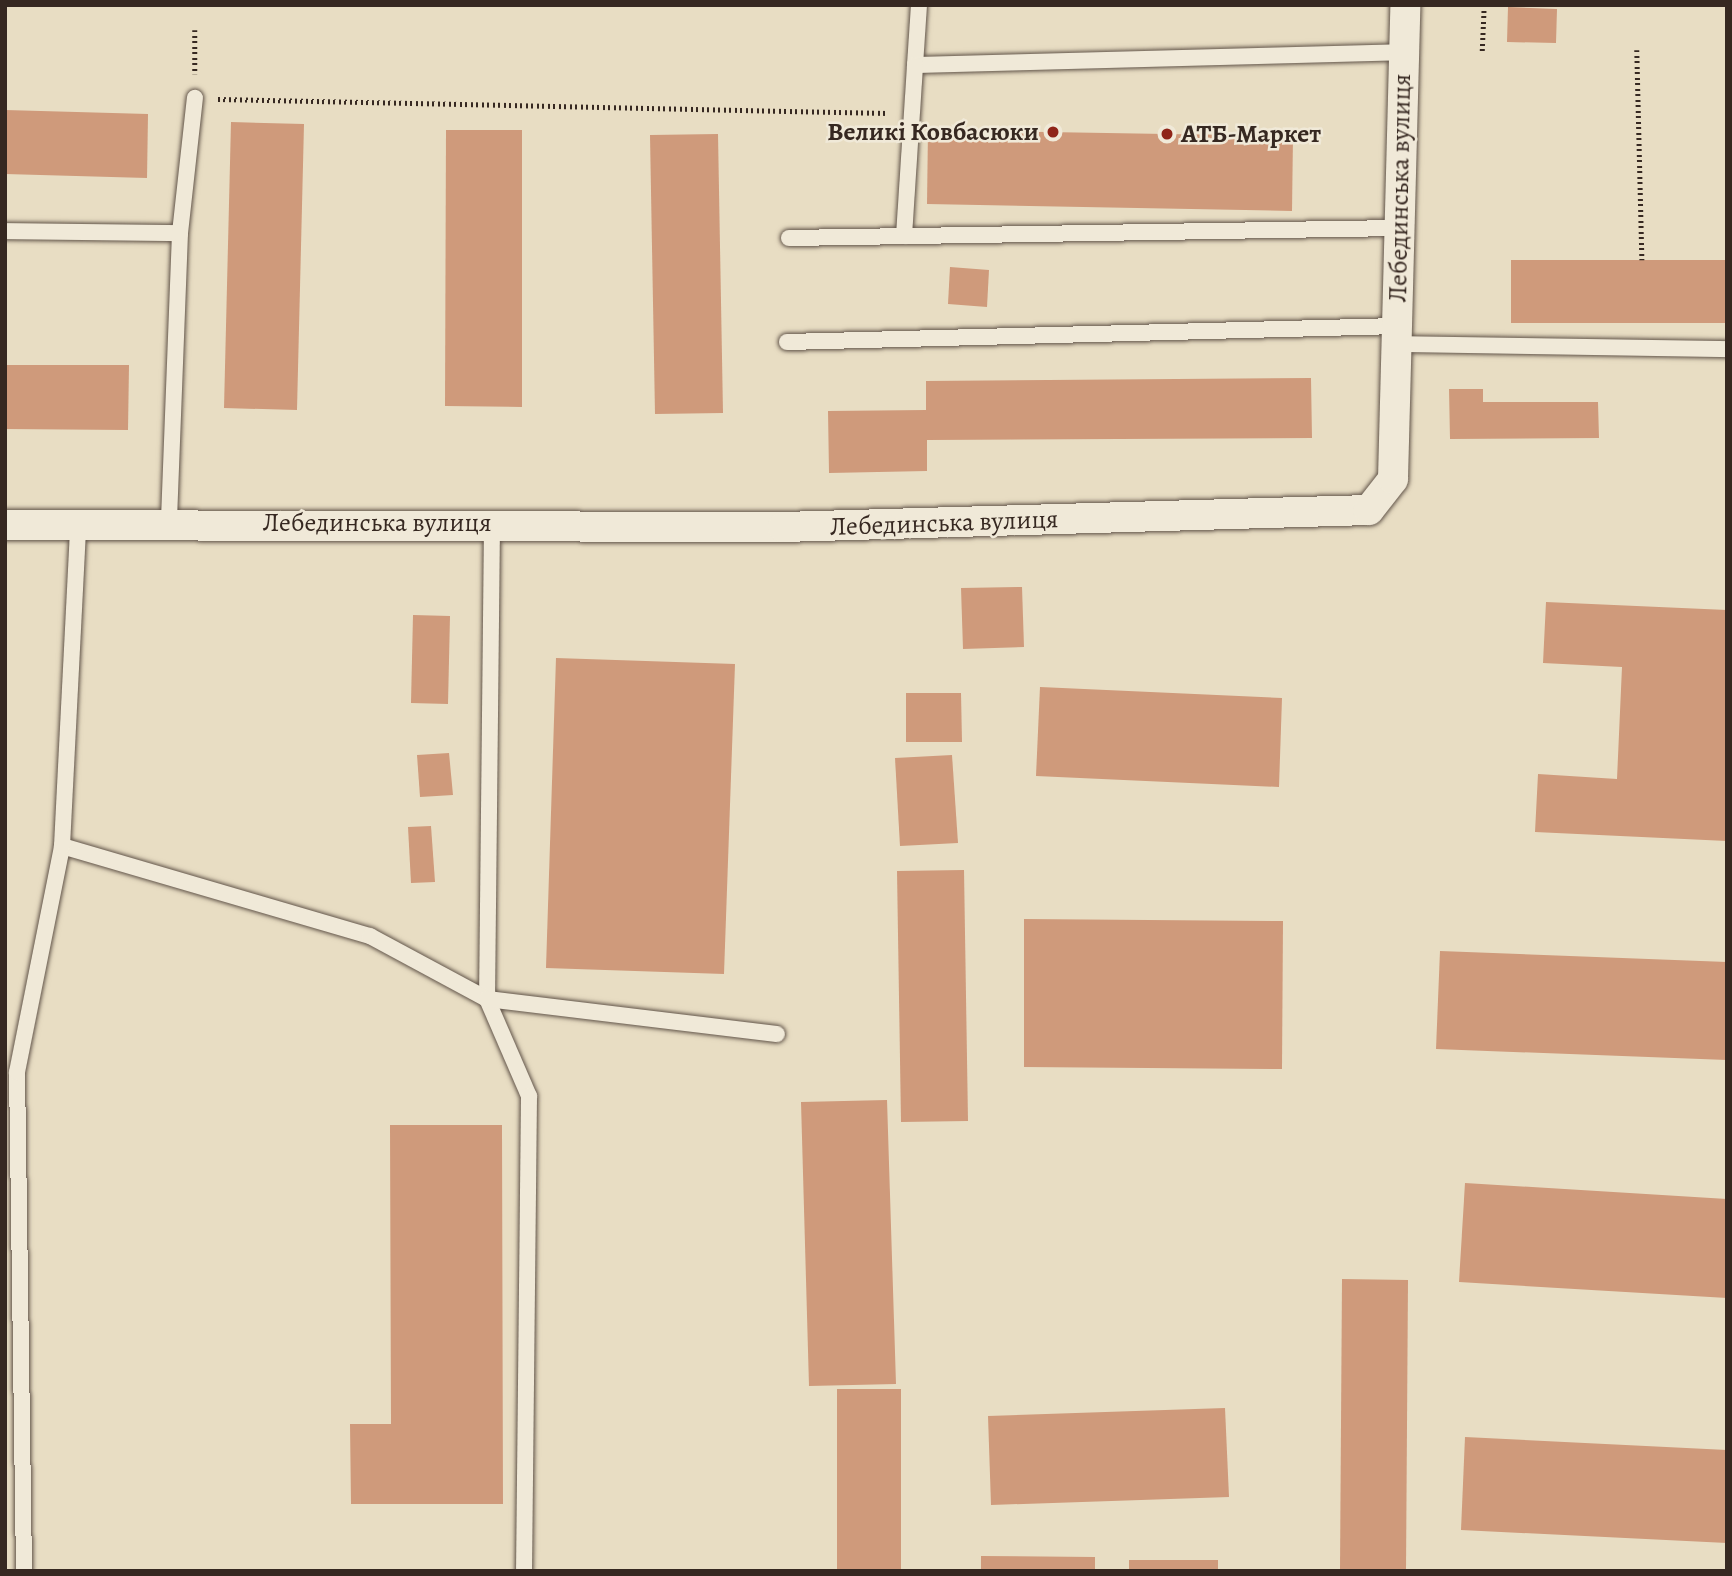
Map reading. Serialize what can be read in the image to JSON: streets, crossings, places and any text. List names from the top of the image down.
{
  "streets": {
    "street": ["Лебединська вулиця"]
  },
  "places": ["Великі Ковбасюки", "АТБ-Маркет"]
}
